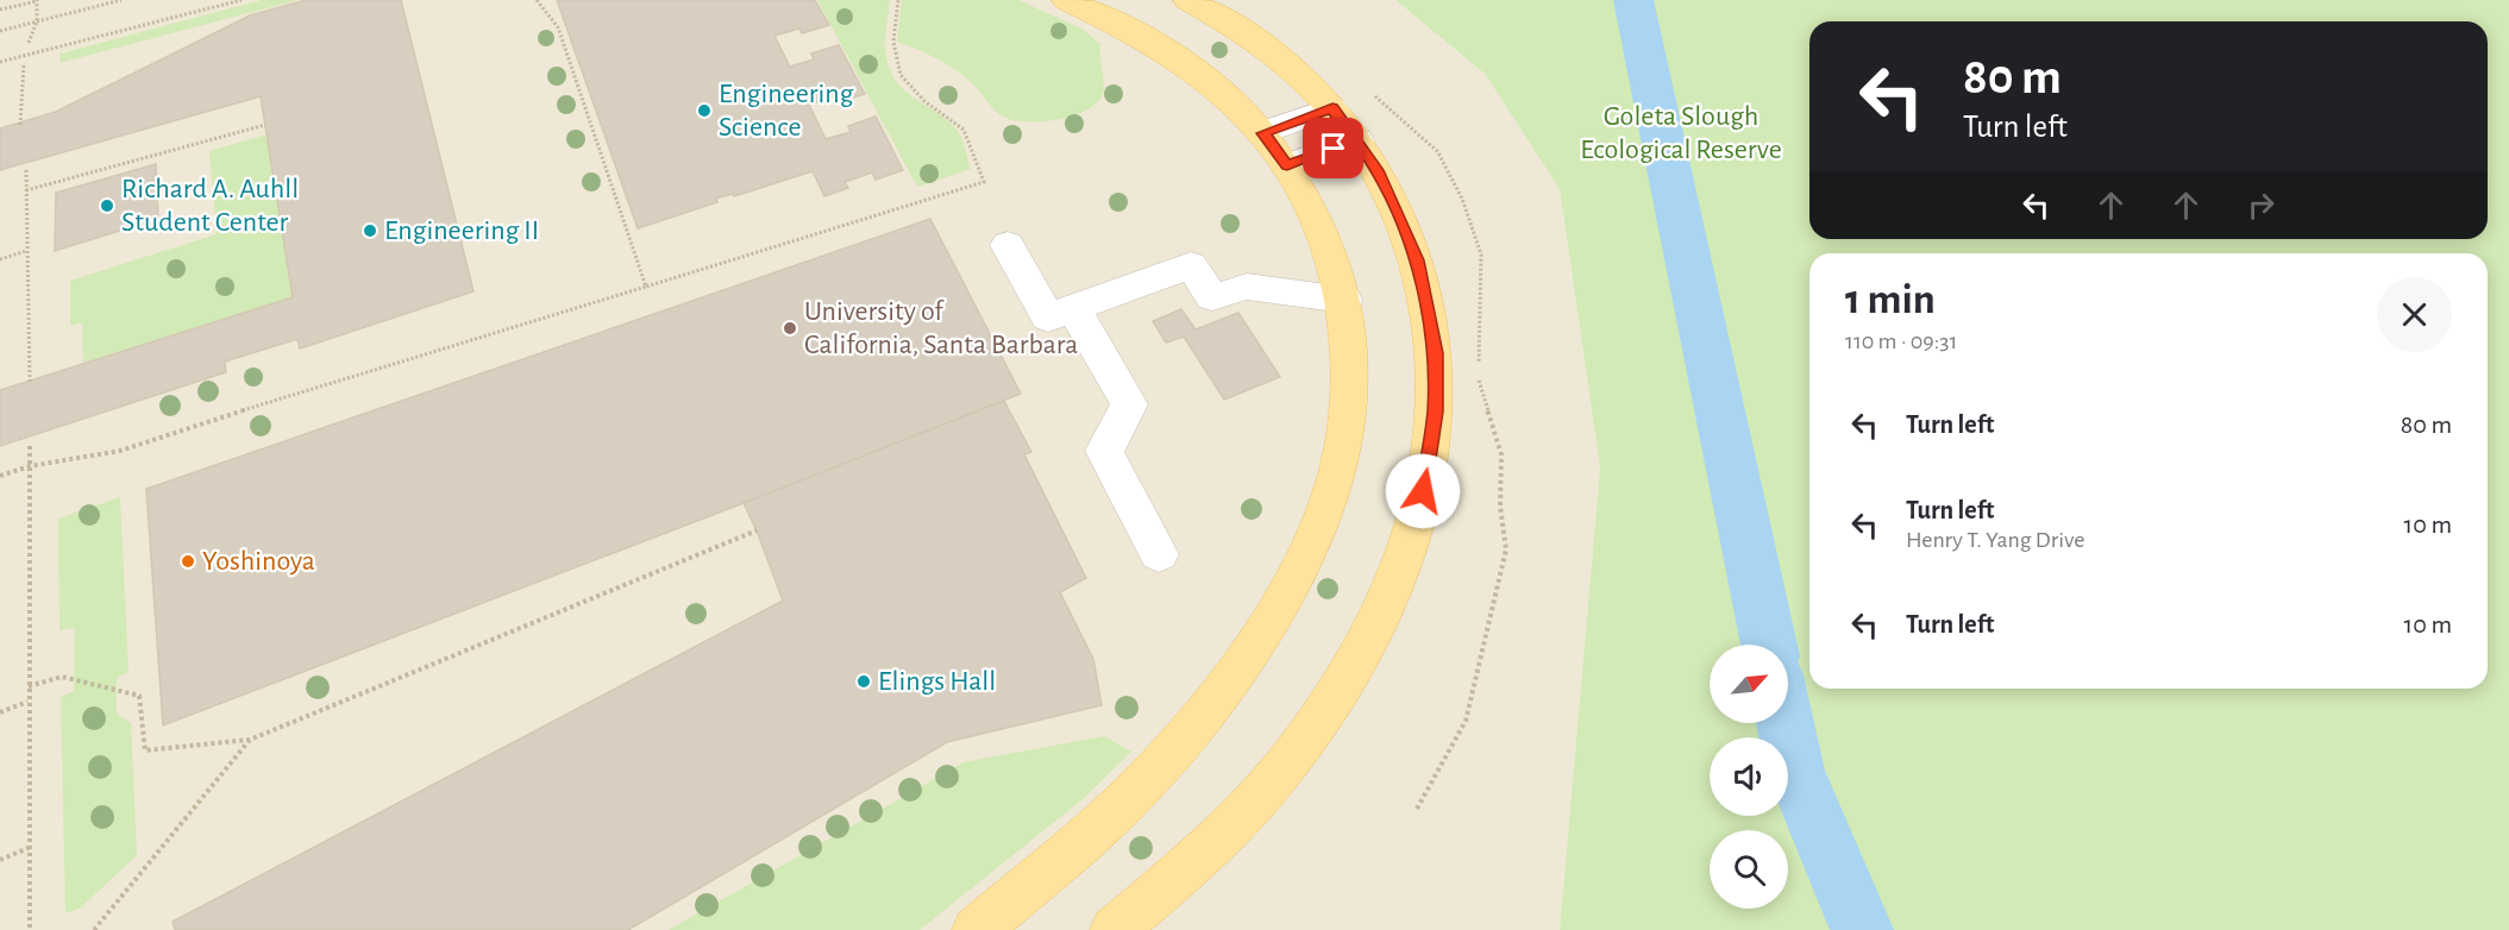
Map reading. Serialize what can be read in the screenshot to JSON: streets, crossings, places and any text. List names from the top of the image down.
{
  "parks": ["Goleta Slough Ecological Reserve"],
  "places": [
    "Engineering Science",
    "Richard A. Auhll Student Center",
    "Engineering II",
    "University of California, Santa Barbara",
    "Yoshinoya",
    "Elings Hall"
  ],
  "north": "top right",
  "page": {
    "turn": ["80 m", "Turn left"],
    "heading": ["1 min", "110 m · 09:31"],
    "list": [
      {
        "name": "Turn left",
        "value": "80 m"
      },
      {
        "name": "Turn left",
        "note": "Henry T. Yang Drive",
        "value": "10 m"
      },
      {
        "name": "Turn left",
        "value": "10 m"
      }
    ]
  }
}
